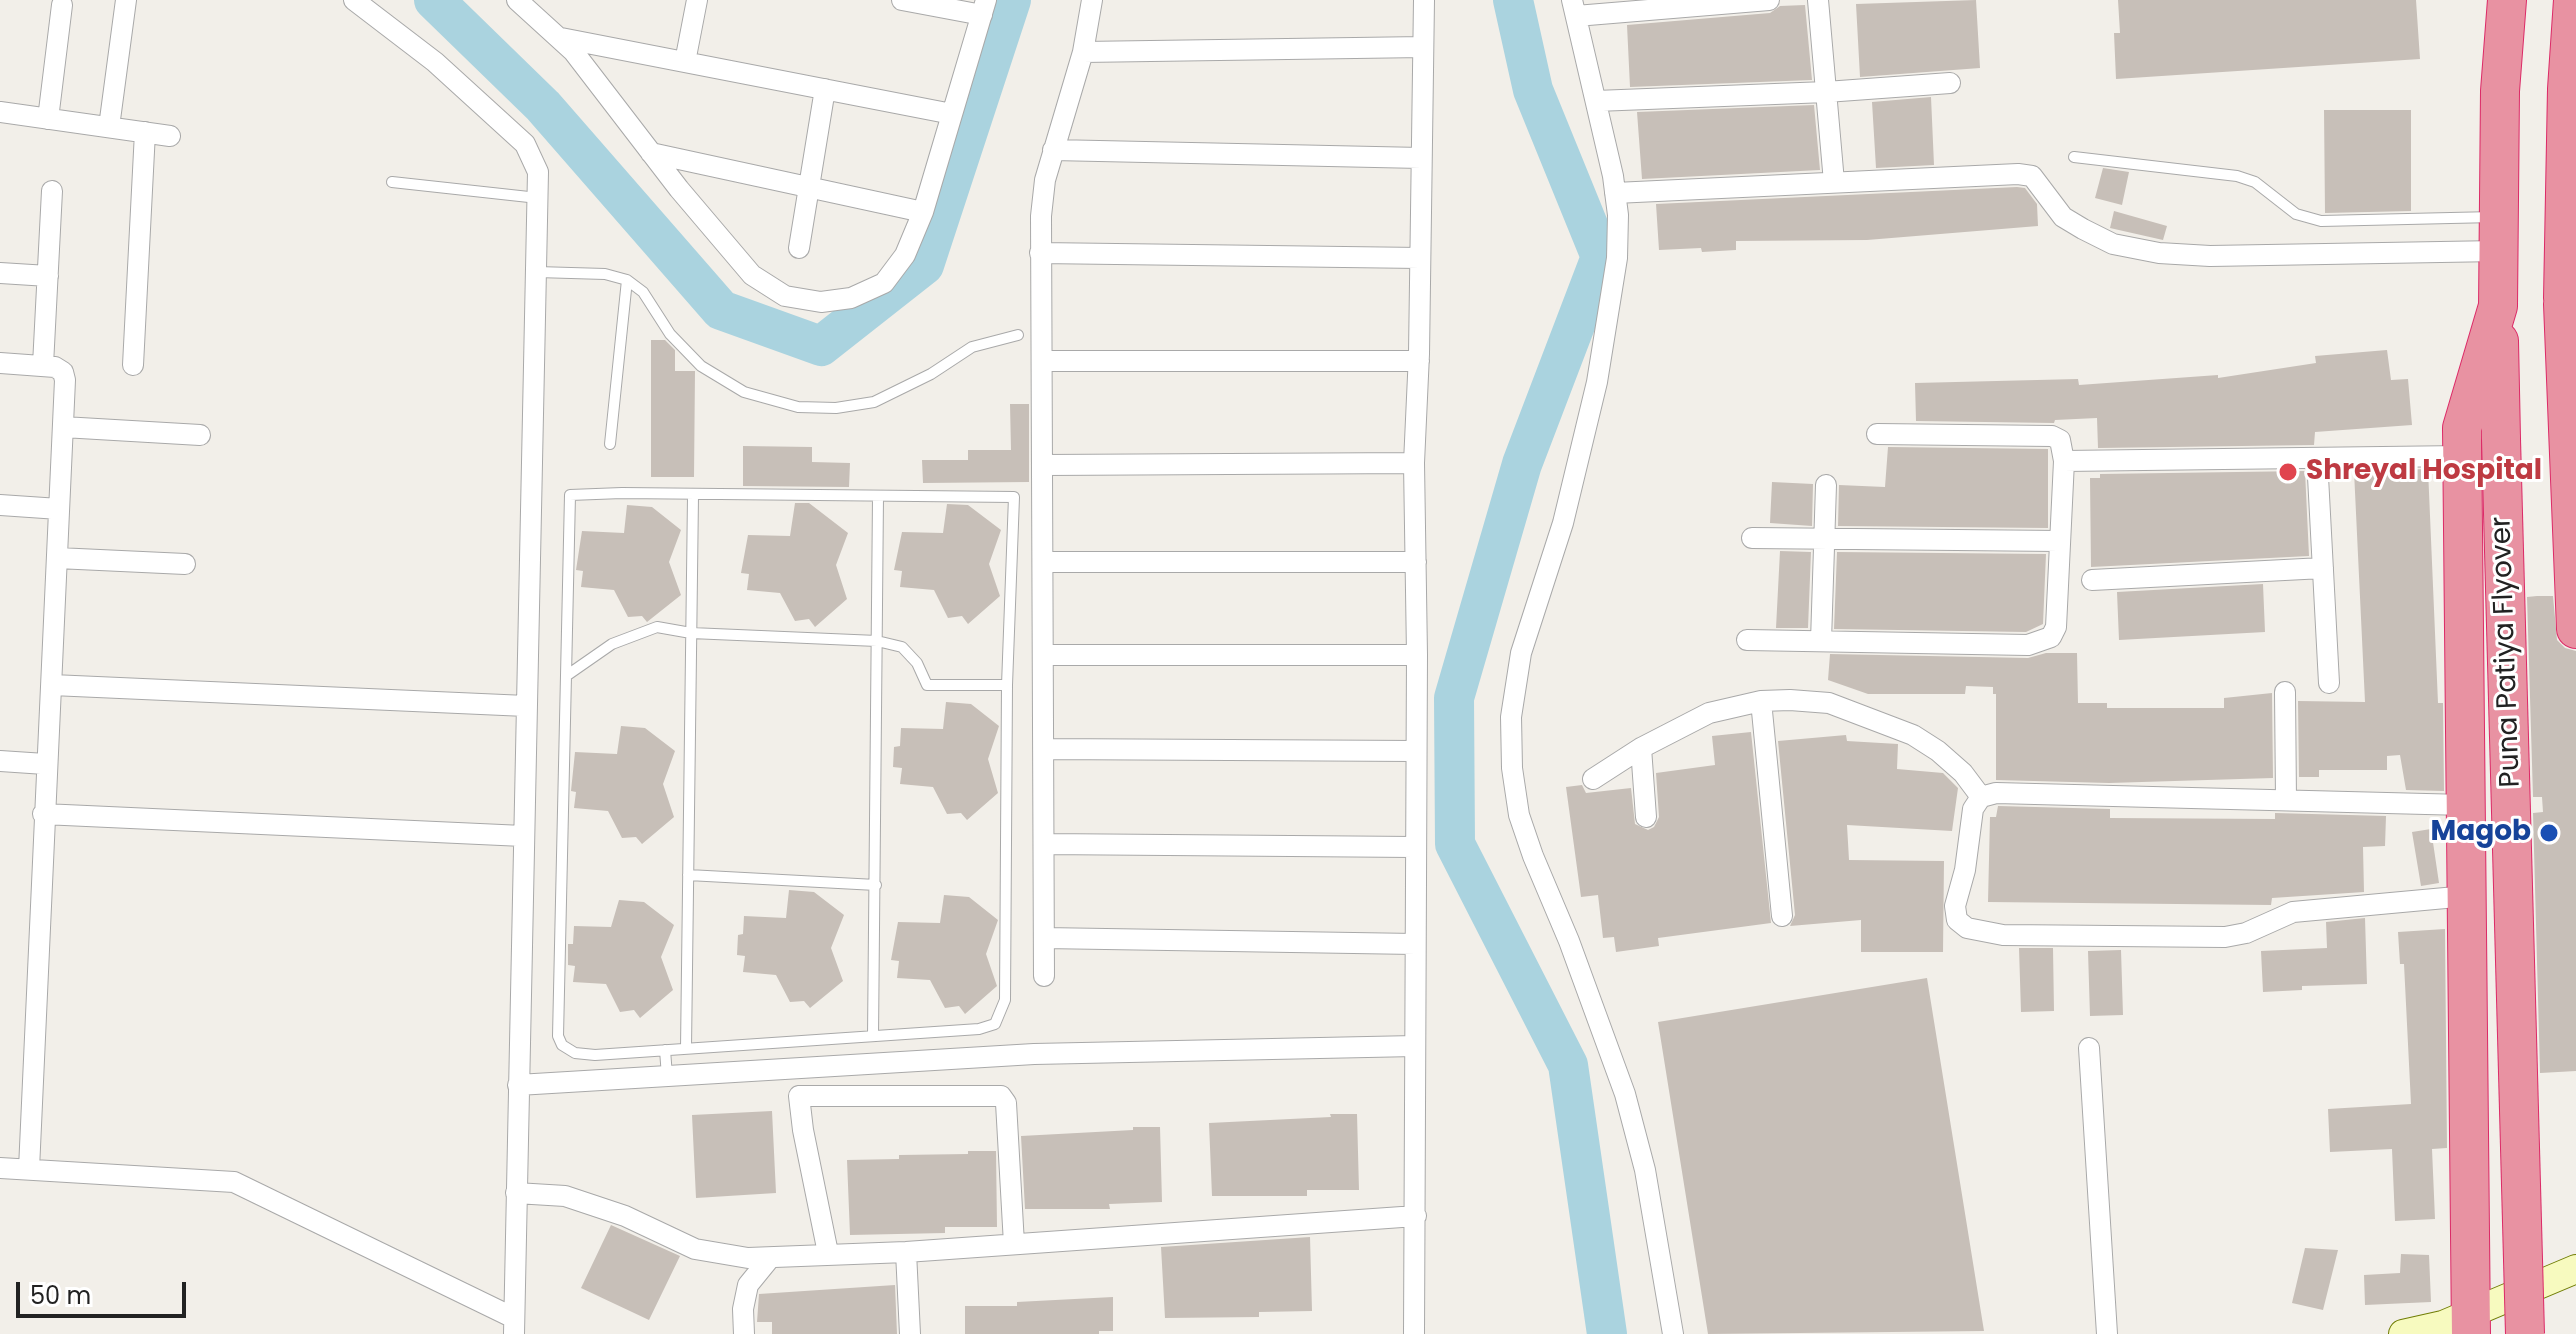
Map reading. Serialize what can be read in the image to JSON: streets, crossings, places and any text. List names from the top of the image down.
{
  "streets": {
    "highway": ["Puna Patiya Flyover"]
  },
  "places": ["Shreyal Hospital", "Magob"],
  "scale_bar": "50 m"
}
